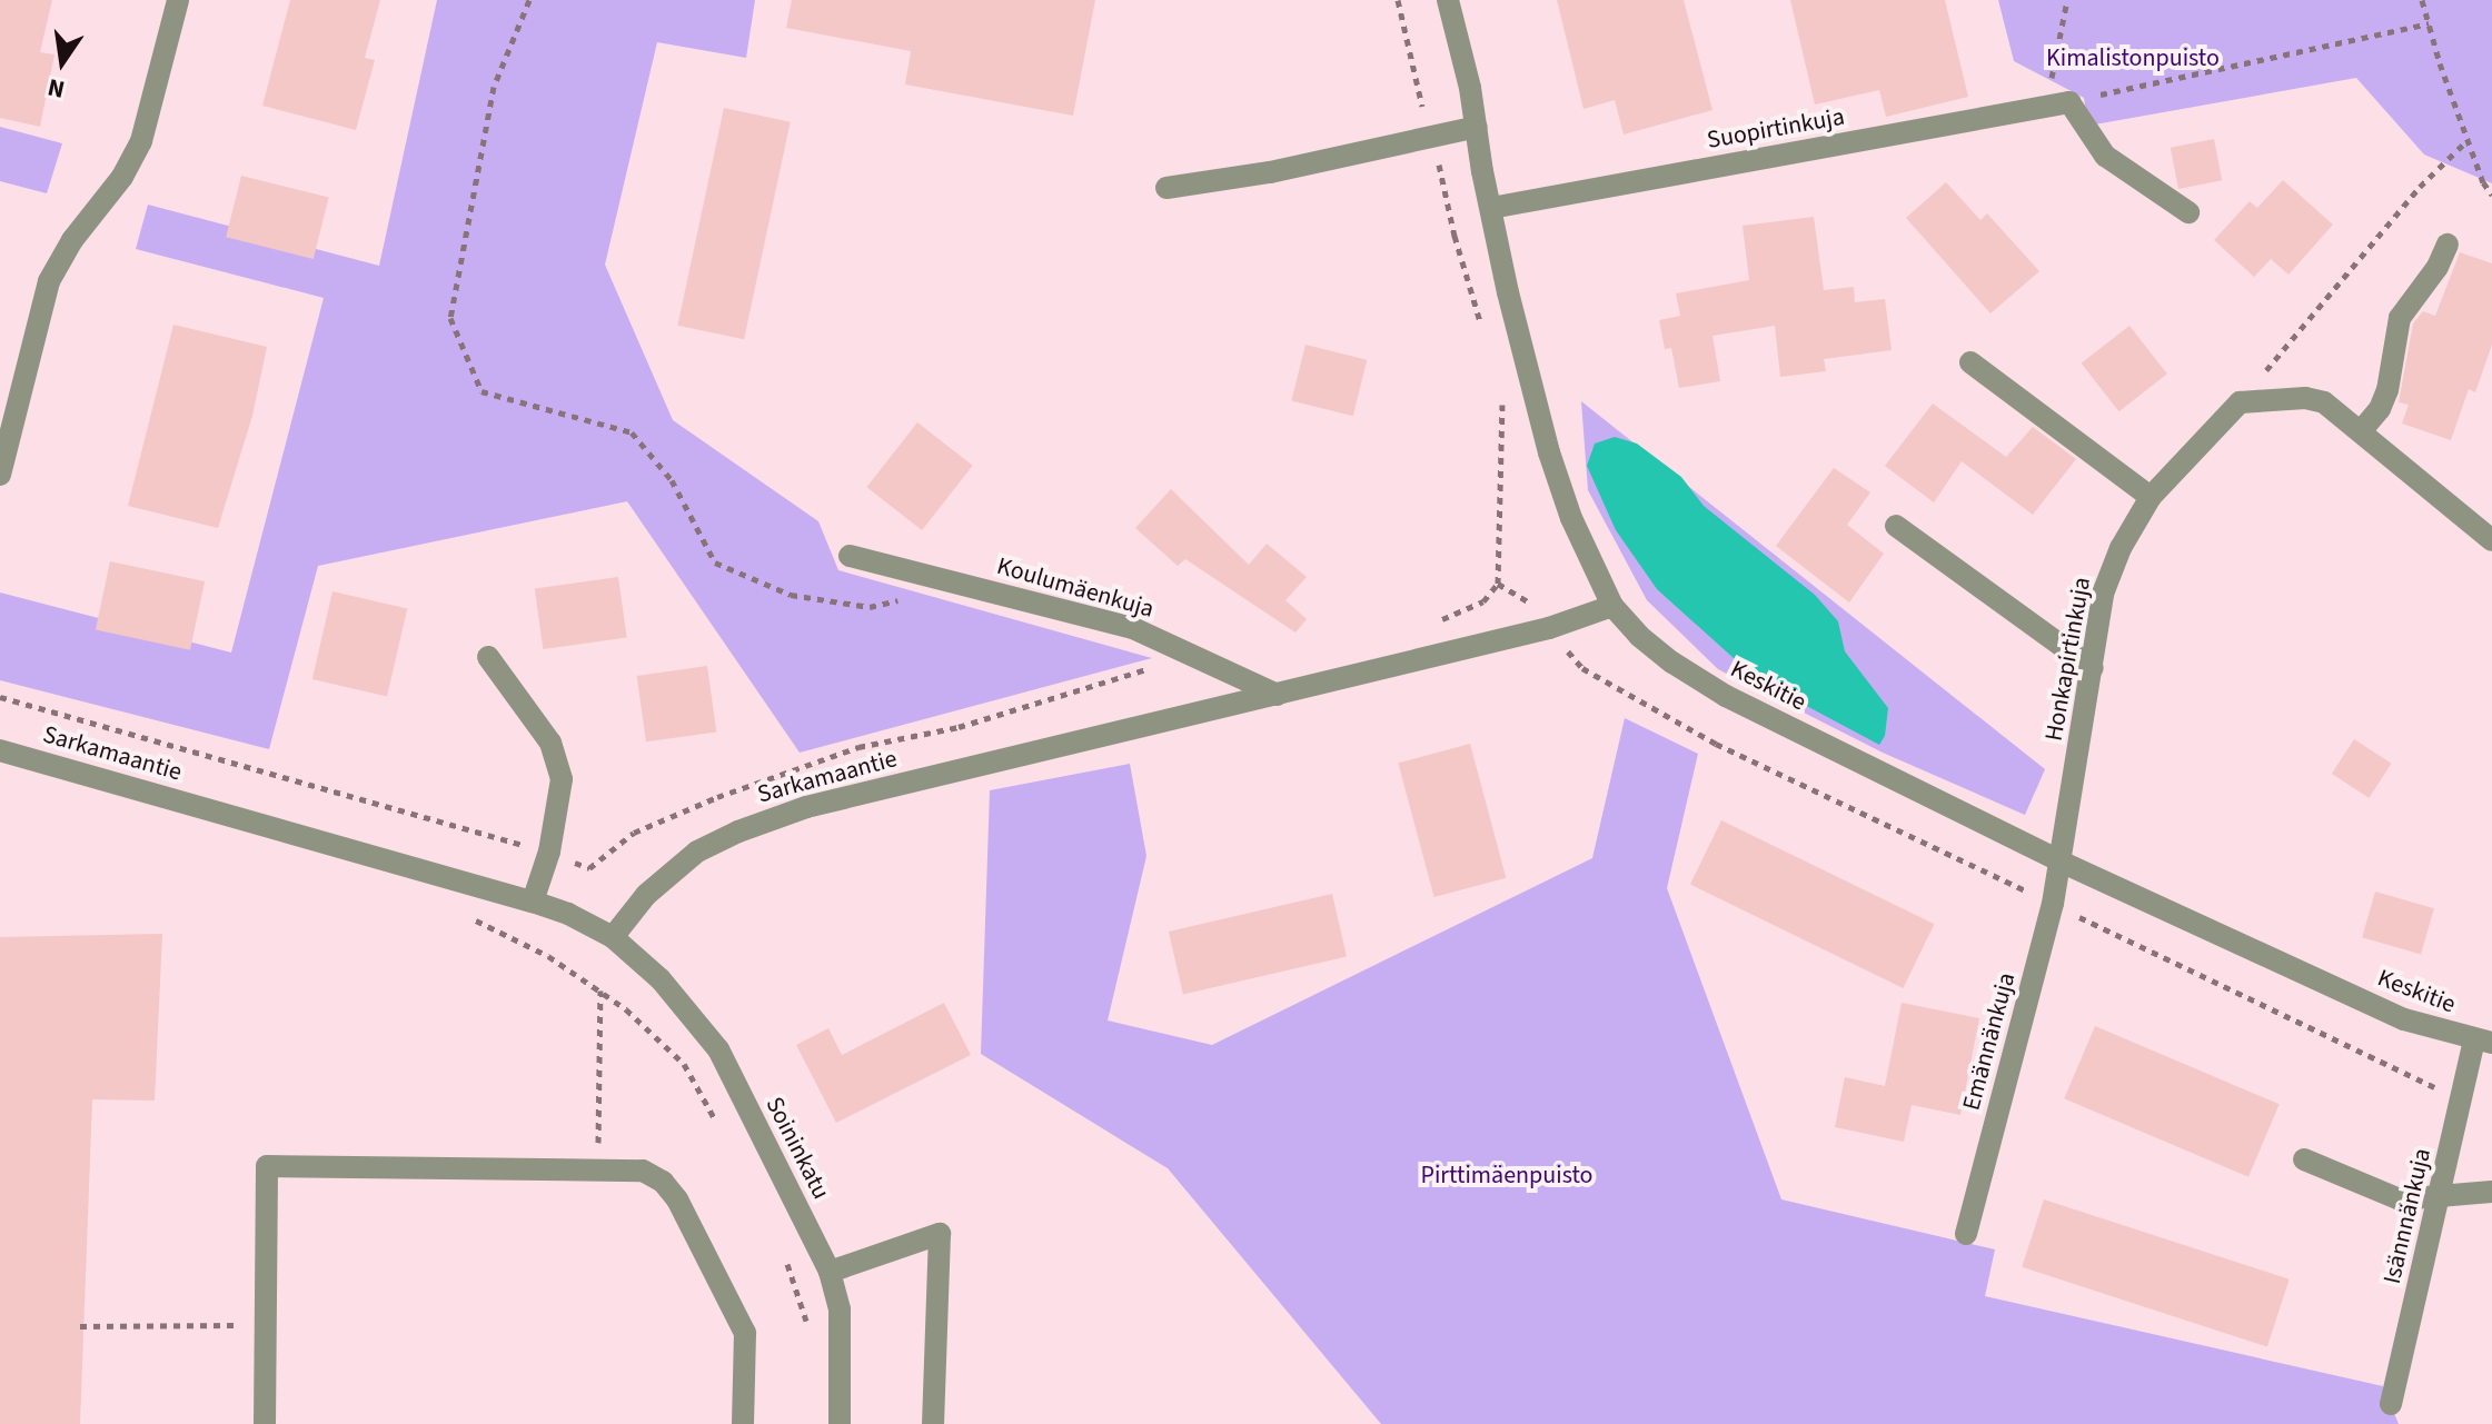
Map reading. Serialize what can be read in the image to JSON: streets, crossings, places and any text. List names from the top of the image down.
{
  "streets": {
    "street": [
      "Suopirtinkuja",
      "Koulumäenkuja",
      "Honkapirtinkuja",
      "Keskitie",
      "Sarkamaantie",
      "Emännänkuja",
      "Soininkatu",
      "Isännnänkuja"
    ]
  },
  "crossings": [
    ["Suopirtinkuja", "Keskitie"],
    ["Koulumäenkuja", "Sarkamaantie"],
    ["Honkapirtinkuja", "Keskitie"],
    ["Honkapirtinkuja", "Emännänkuja"],
    ["Keskitie", "Sarkamaantie"],
    ["Keskitie", "Emännänkuja"],
    ["Keskitie", "Isännnänkuja"],
    ["Sarkamaantie", "Soininkatu"]
  ],
  "parks": ["Kimalistonpuisto", "Pirttimäenpuisto"],
  "north": "bottom"
}
